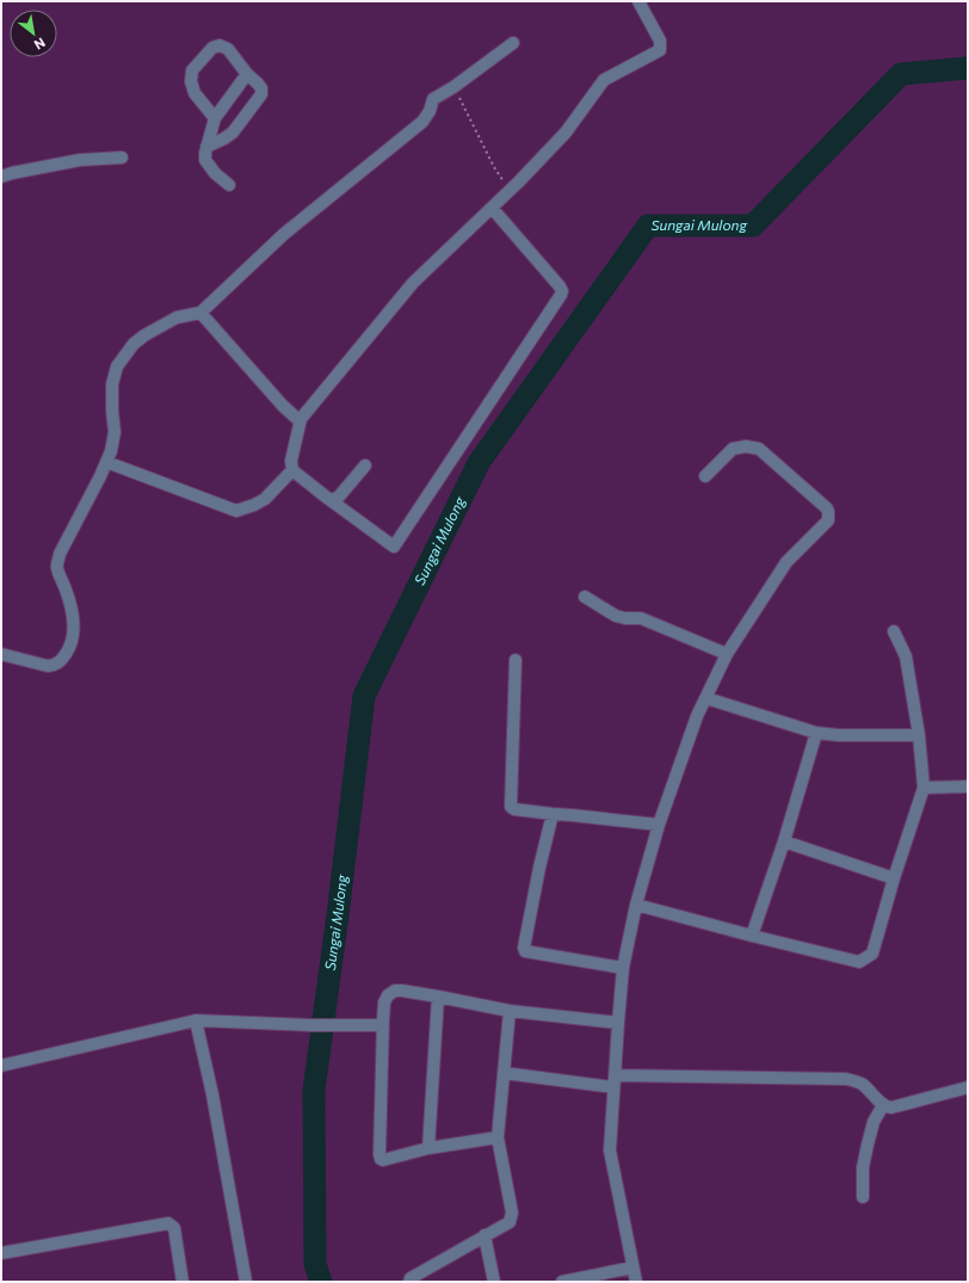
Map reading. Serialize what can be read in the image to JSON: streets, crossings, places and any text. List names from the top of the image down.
{
  "water": ["Sungai Mulong"],
  "north": "bottom right"
}
